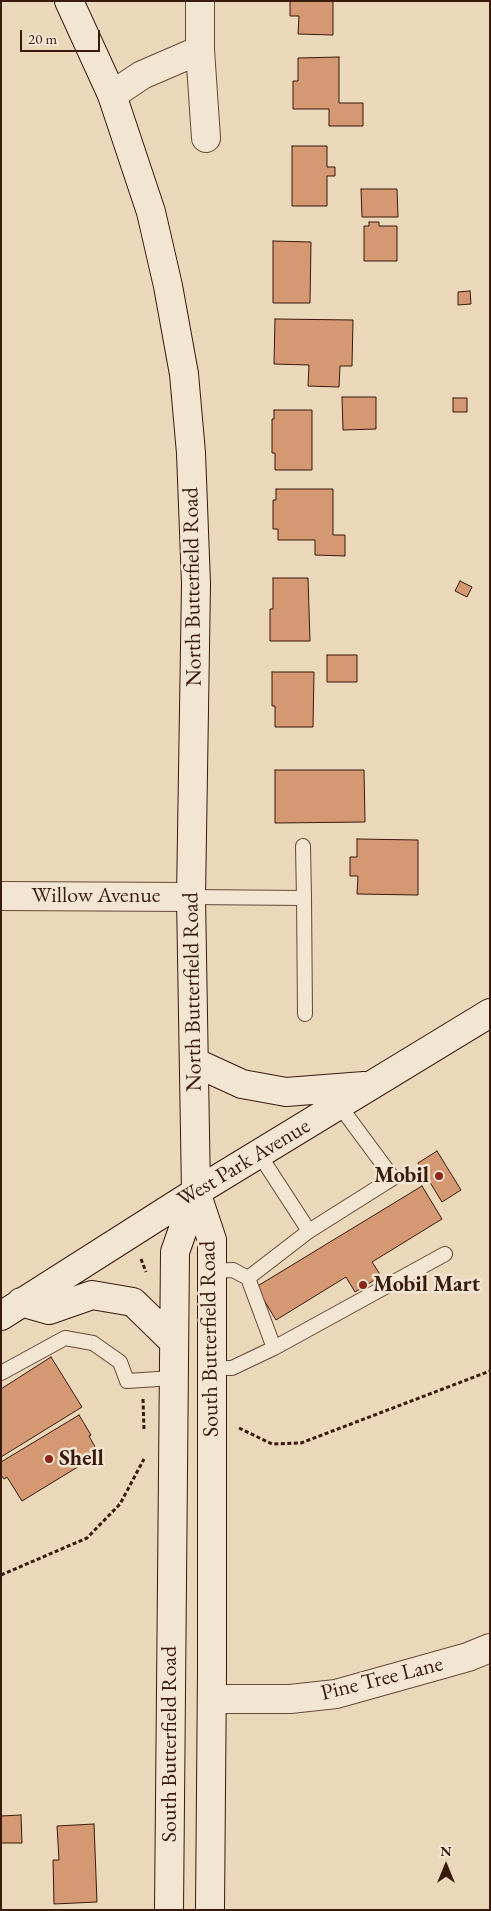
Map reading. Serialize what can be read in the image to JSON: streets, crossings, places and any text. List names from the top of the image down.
{
  "streets": {
    "main road": [
      "North Butterfield Road",
      "Willow Avenue",
      "West Park Avenue",
      "South Butterfield Road",
      "Pine Tree Lane"
    ]
  },
  "crossings": [
    ["North Butterfield Road", "Willow Avenue"],
    ["North Butterfield Road", "West Park Avenue"],
    ["North Butterfield Road", "South Butterfield Road"],
    ["West Park Avenue", "South Butterfield Road"],
    ["South Butterfield Road", "Pine Tree Lane"]
  ],
  "places": ["Mobil", "Mobil Mart", "Shell"],
  "scale_bar": "20 m",
  "north": "top"
}
